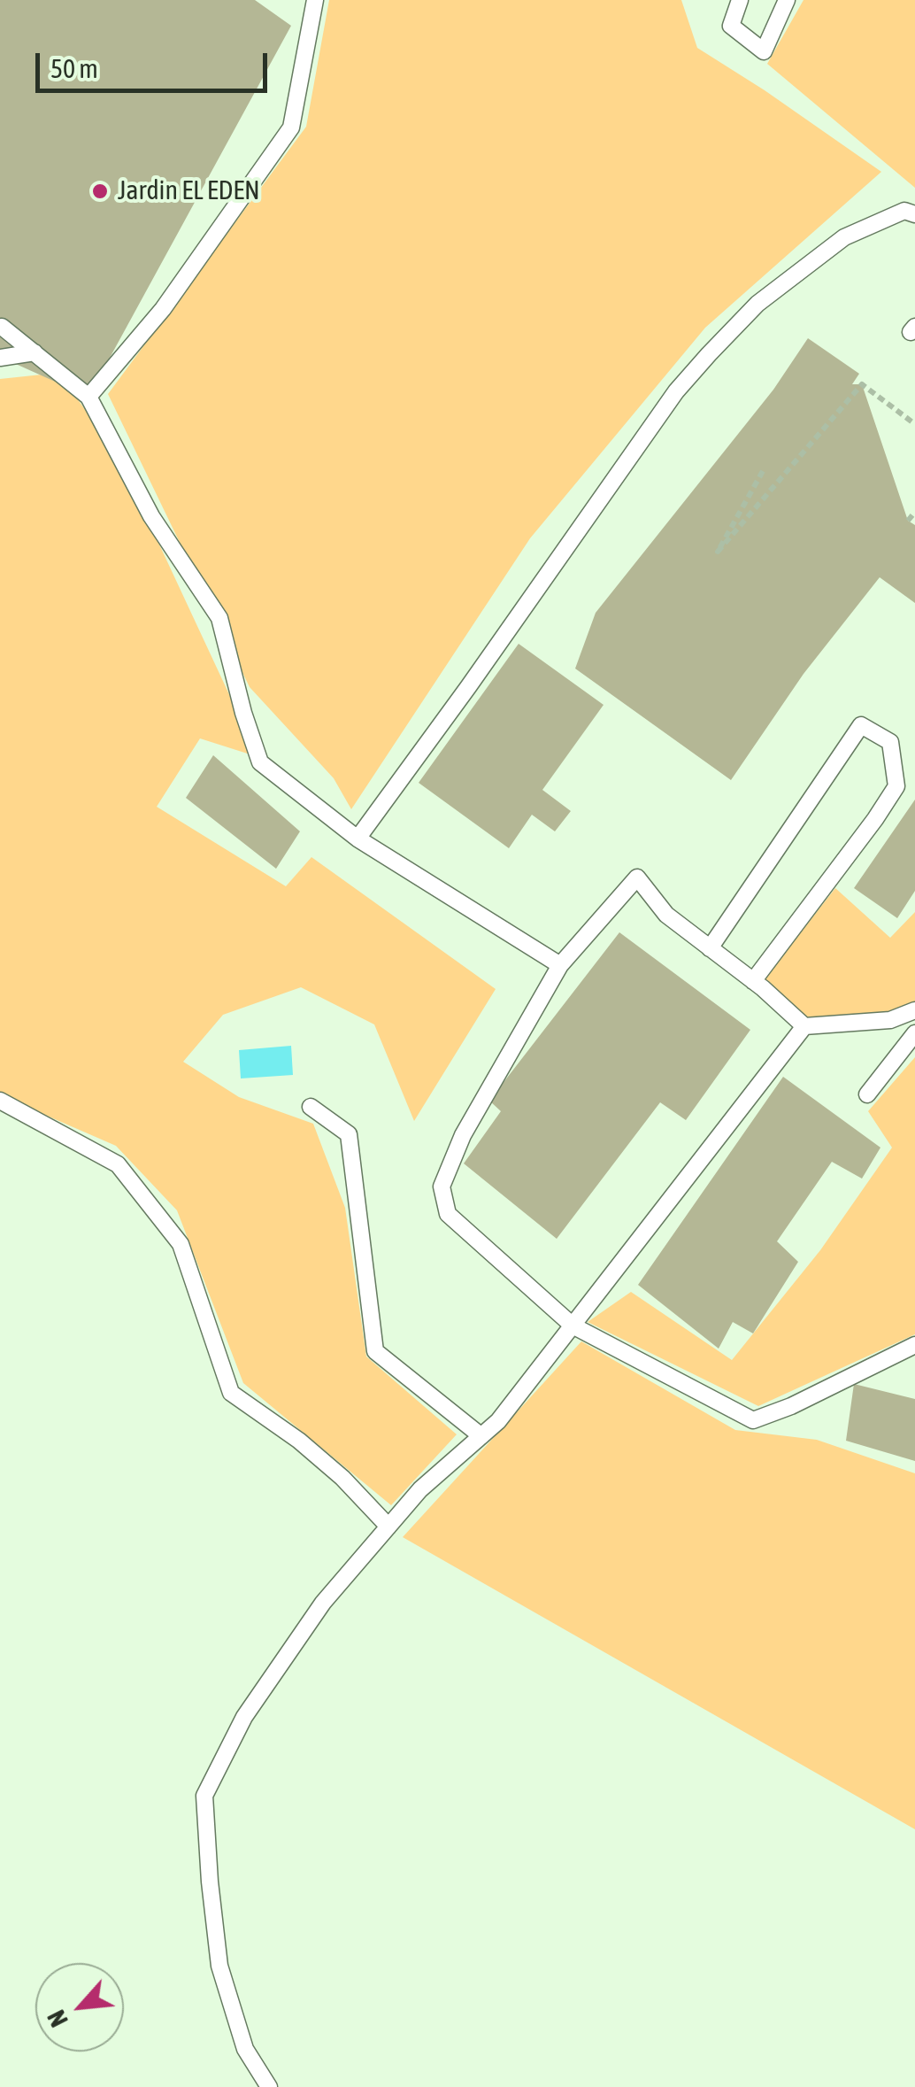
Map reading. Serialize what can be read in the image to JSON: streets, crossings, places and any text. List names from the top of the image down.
{
  "places": ["Jardin EL EDEN"],
  "scale_bar": "50 m",
  "north": "bottom left"
}
